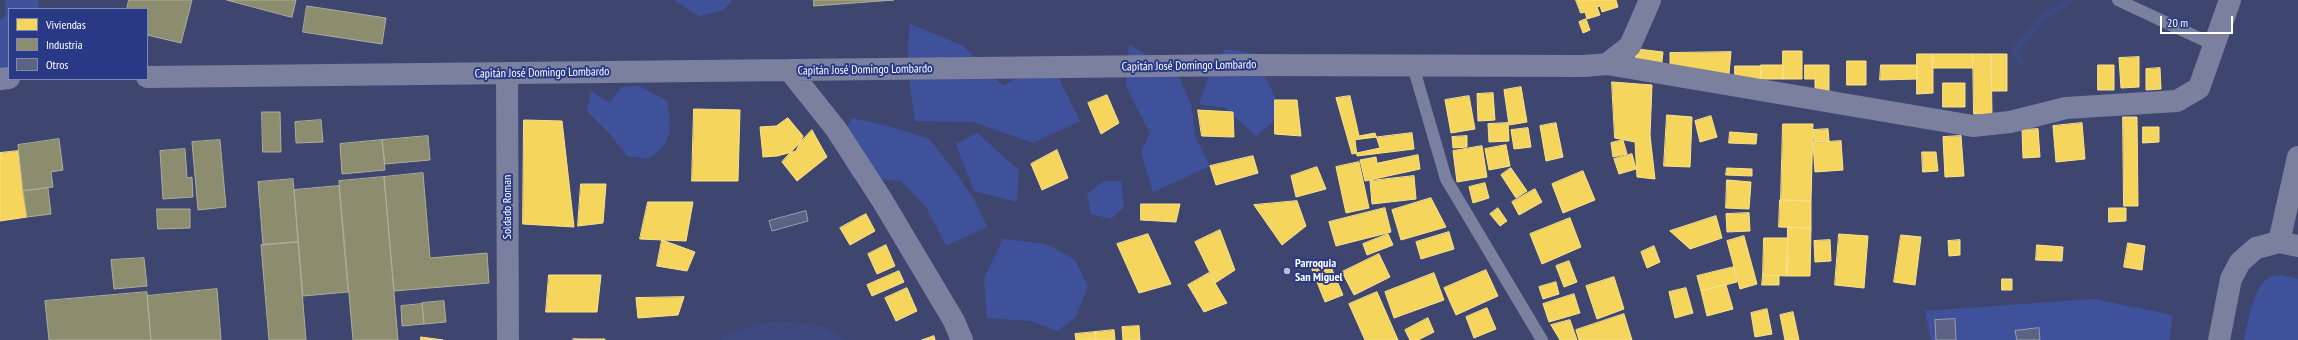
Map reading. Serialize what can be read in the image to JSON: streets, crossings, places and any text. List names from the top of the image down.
{
  "streets": {
    "street": ["Capitán José Domingo Lombardo", "Soldado Roman"]
  },
  "crossings": [
    ["Capitán José Domingo Lombardo", "Soldado Roman"]
  ],
  "places": ["Parroquia San Miguel"],
  "legend": ["Viviendas", "Industria", "Otros"],
  "scale_bar": "20 m"
}
